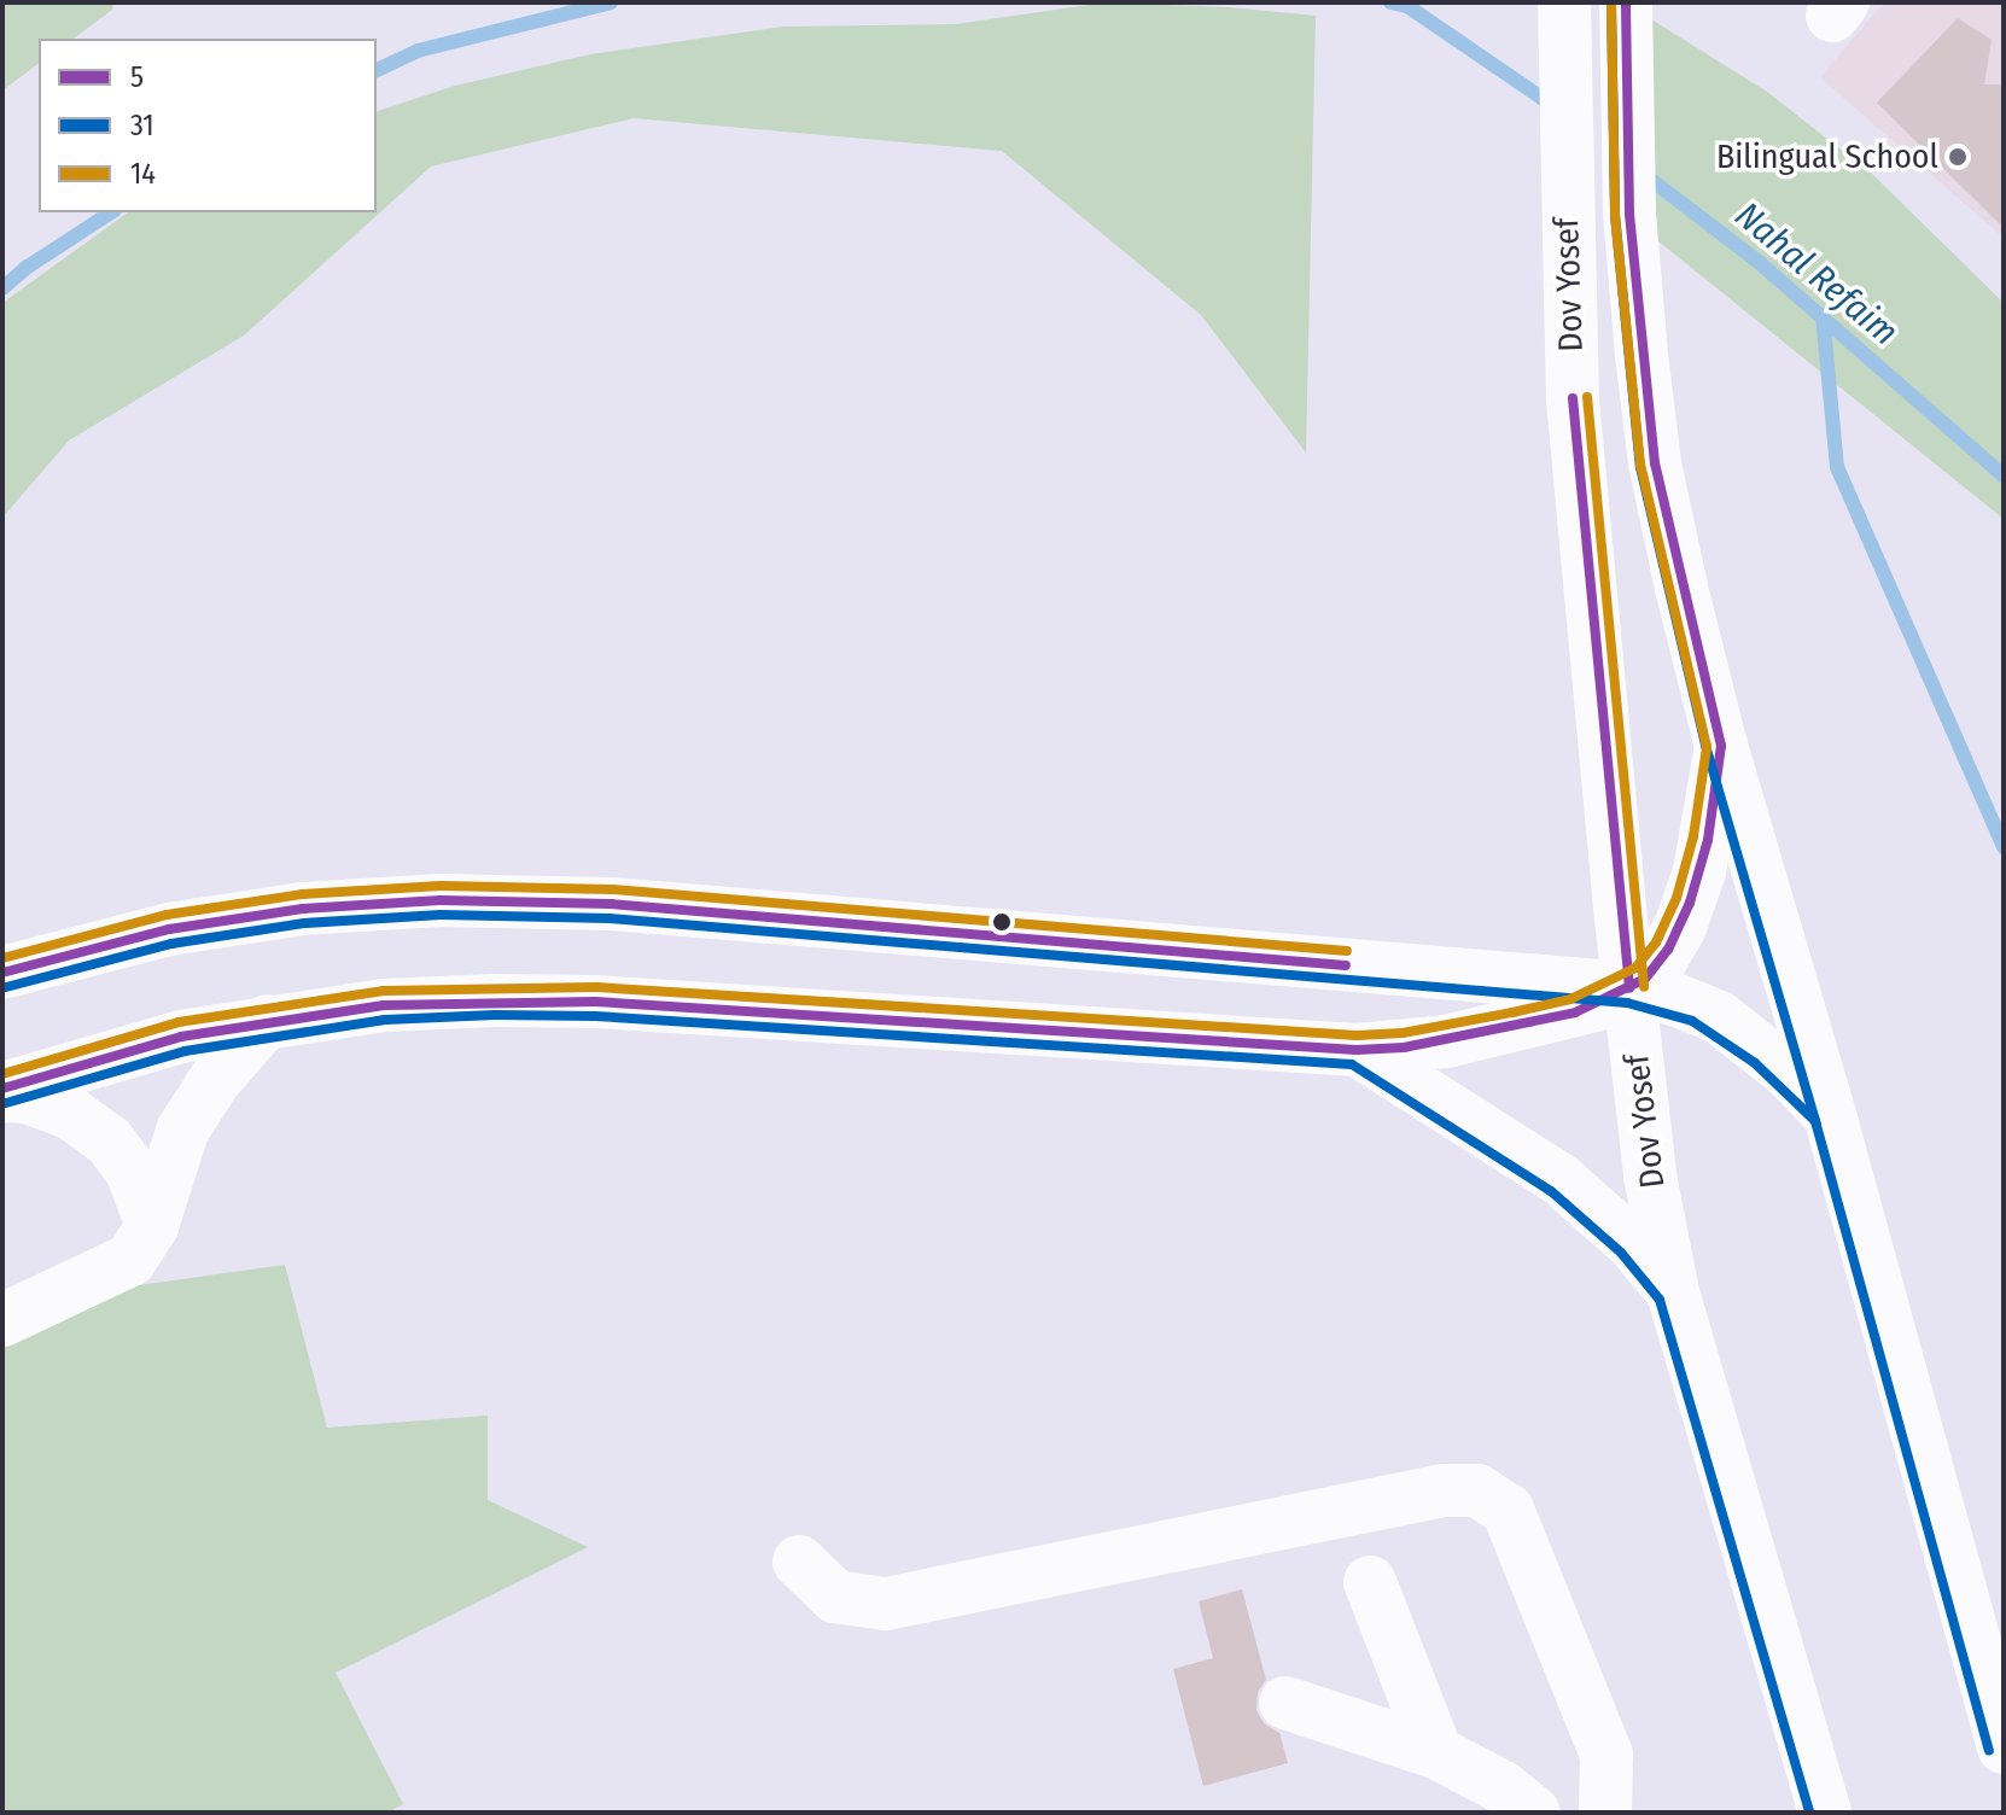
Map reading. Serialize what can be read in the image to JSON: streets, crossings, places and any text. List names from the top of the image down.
{
  "streets": {
    "main road": ["Dov Yosef"]
  },
  "water": ["Nahal Refaim"],
  "places": ["Bilingual School"],
  "lines": ["transit line 5", "transit line 31", "transit line 14"],
  "legend": ["5", "31", "14"]
}
